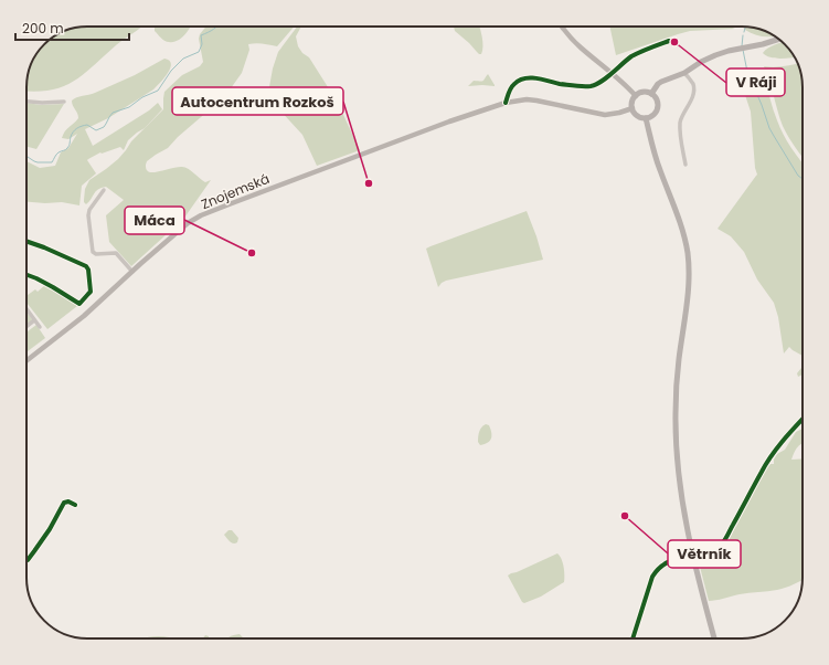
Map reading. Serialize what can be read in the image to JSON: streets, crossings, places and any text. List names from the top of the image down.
{
  "streets": {
    "main road": ["Znojemská"]
  },
  "places": [
    "V Ráji",
    "Autocentrum Rozkoš",
    "Máca",
    "Větrník"
  ],
  "scale_bar": "200 m"
}
